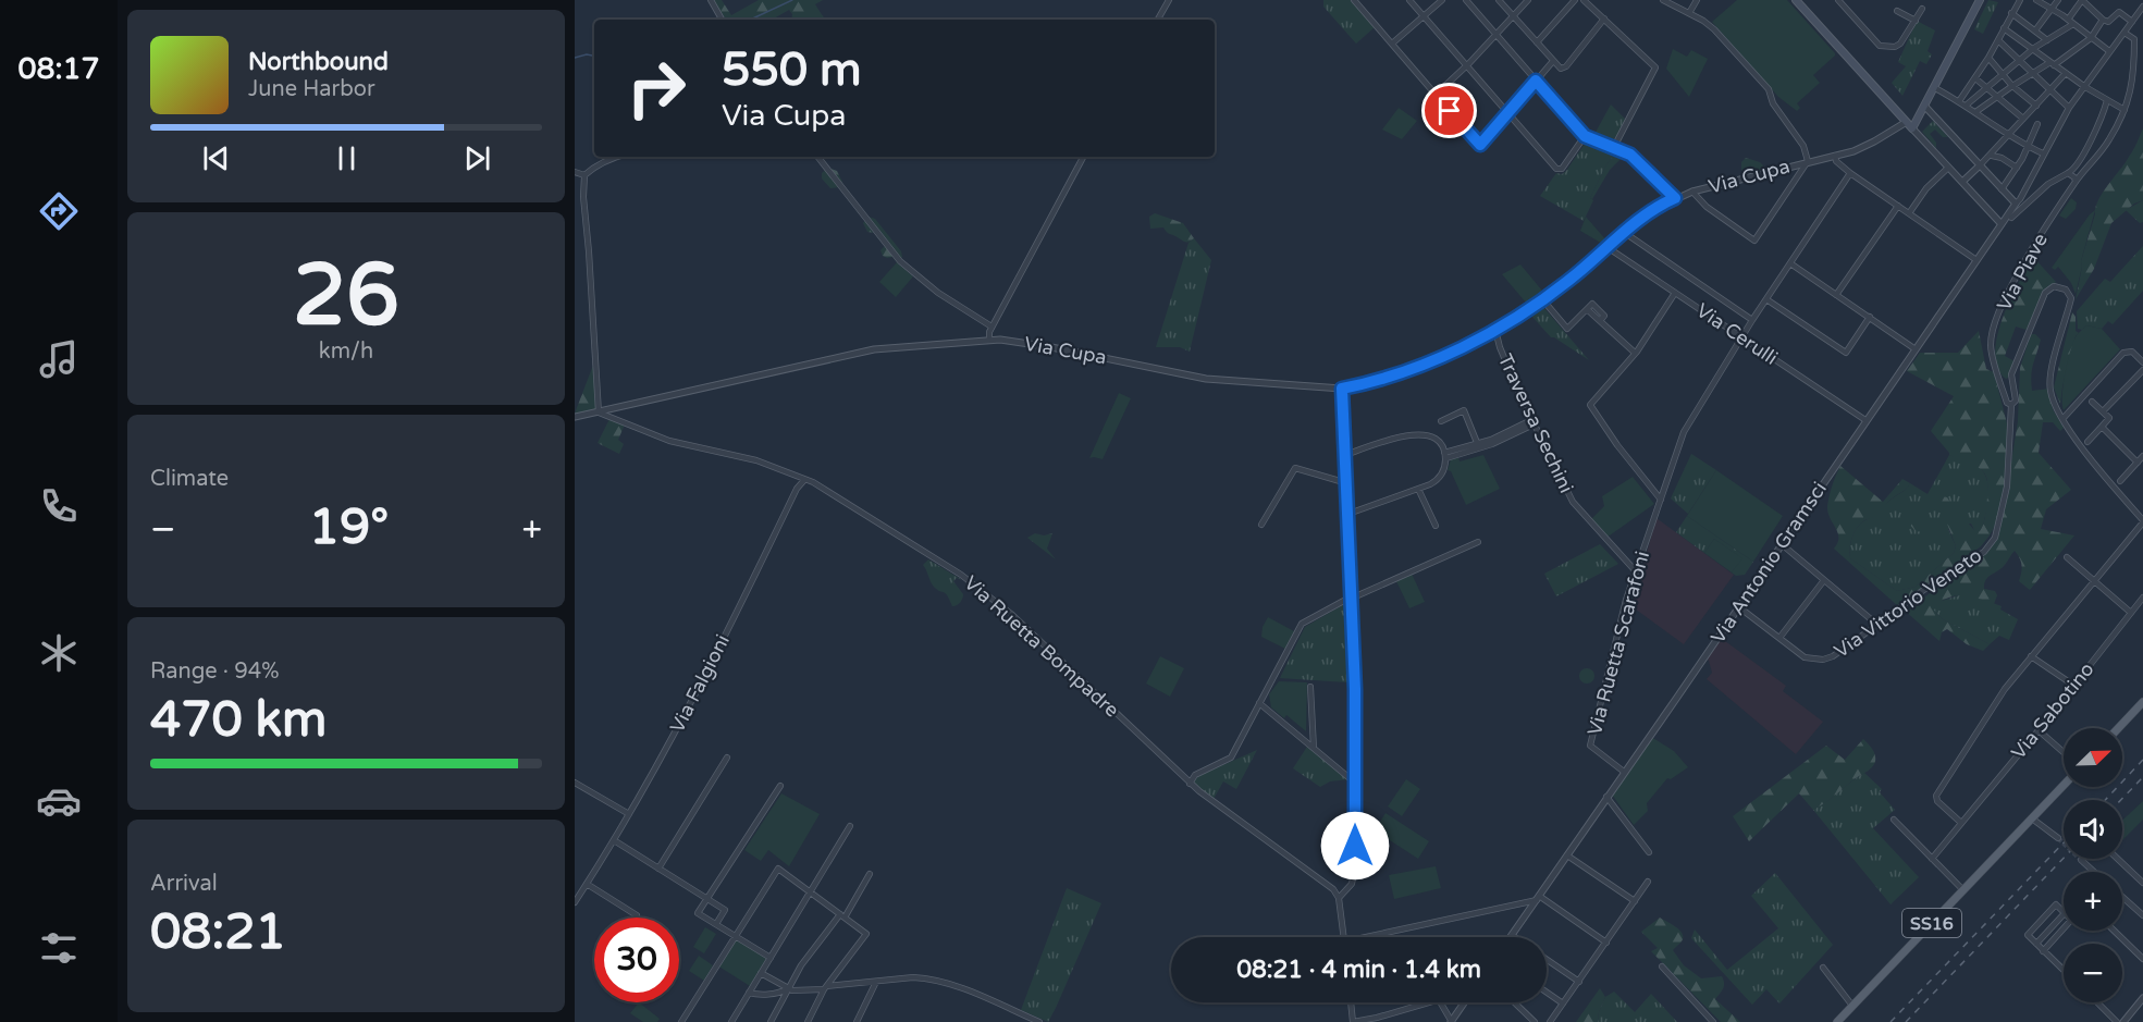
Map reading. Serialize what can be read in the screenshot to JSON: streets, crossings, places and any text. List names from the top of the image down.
{
  "streets": {
    "main road": ["SS16"],
    "street": [
      "Via Cupa",
      "Via Piave",
      "Via Cerulli",
      "Traversa Sechini",
      "Via Antonio Gramsci",
      "Via Vittorio Veneto",
      "Via Ruetta Scarafoni",
      "Via Ruetta Bompadre",
      "Via Falgioni",
      "Via Sabotino"
    ]
  },
  "crossings": [
    ["Via Cupa", "Via Cerulli"],
    ["Via Cupa", "Traversa Sechini"],
    ["Via Cupa", "Via Ruetta Bompadre"],
    ["Via Piave", "Via Vittorio Veneto"],
    ["Via Cerulli", "Via Antonio Gramsci"],
    ["Via Cerulli", "Via Ruetta Scarafoni"],
    ["Traversa Sechini", "Via Ruetta Scarafoni"],
    ["Via Antonio Gramsci", "Via Vittorio Veneto"],
    ["Via Antonio Gramsci", "Via Ruetta Scarafoni"],
    ["Via Ruetta Bompadre", "Via Falgioni"]
  ],
  "north": "top right",
  "page": {
    "tabs": "08:17",
    "turn": ["550 m", "Via Cupa"],
    "song": ["Northbound", "June Harbor"],
    "tile": [
      ["26", "km/h"],
      "Climate",
      ["Range · 94%", "470 km"],
      ["Arrival", "08:21"]
    ],
    "heat": ["−", "19°", "+"],
    "map_buttons": ["+", "−"],
    "limit": "30",
    "trip": "08:21 · 4 min · 1.4 km"
  }
}
